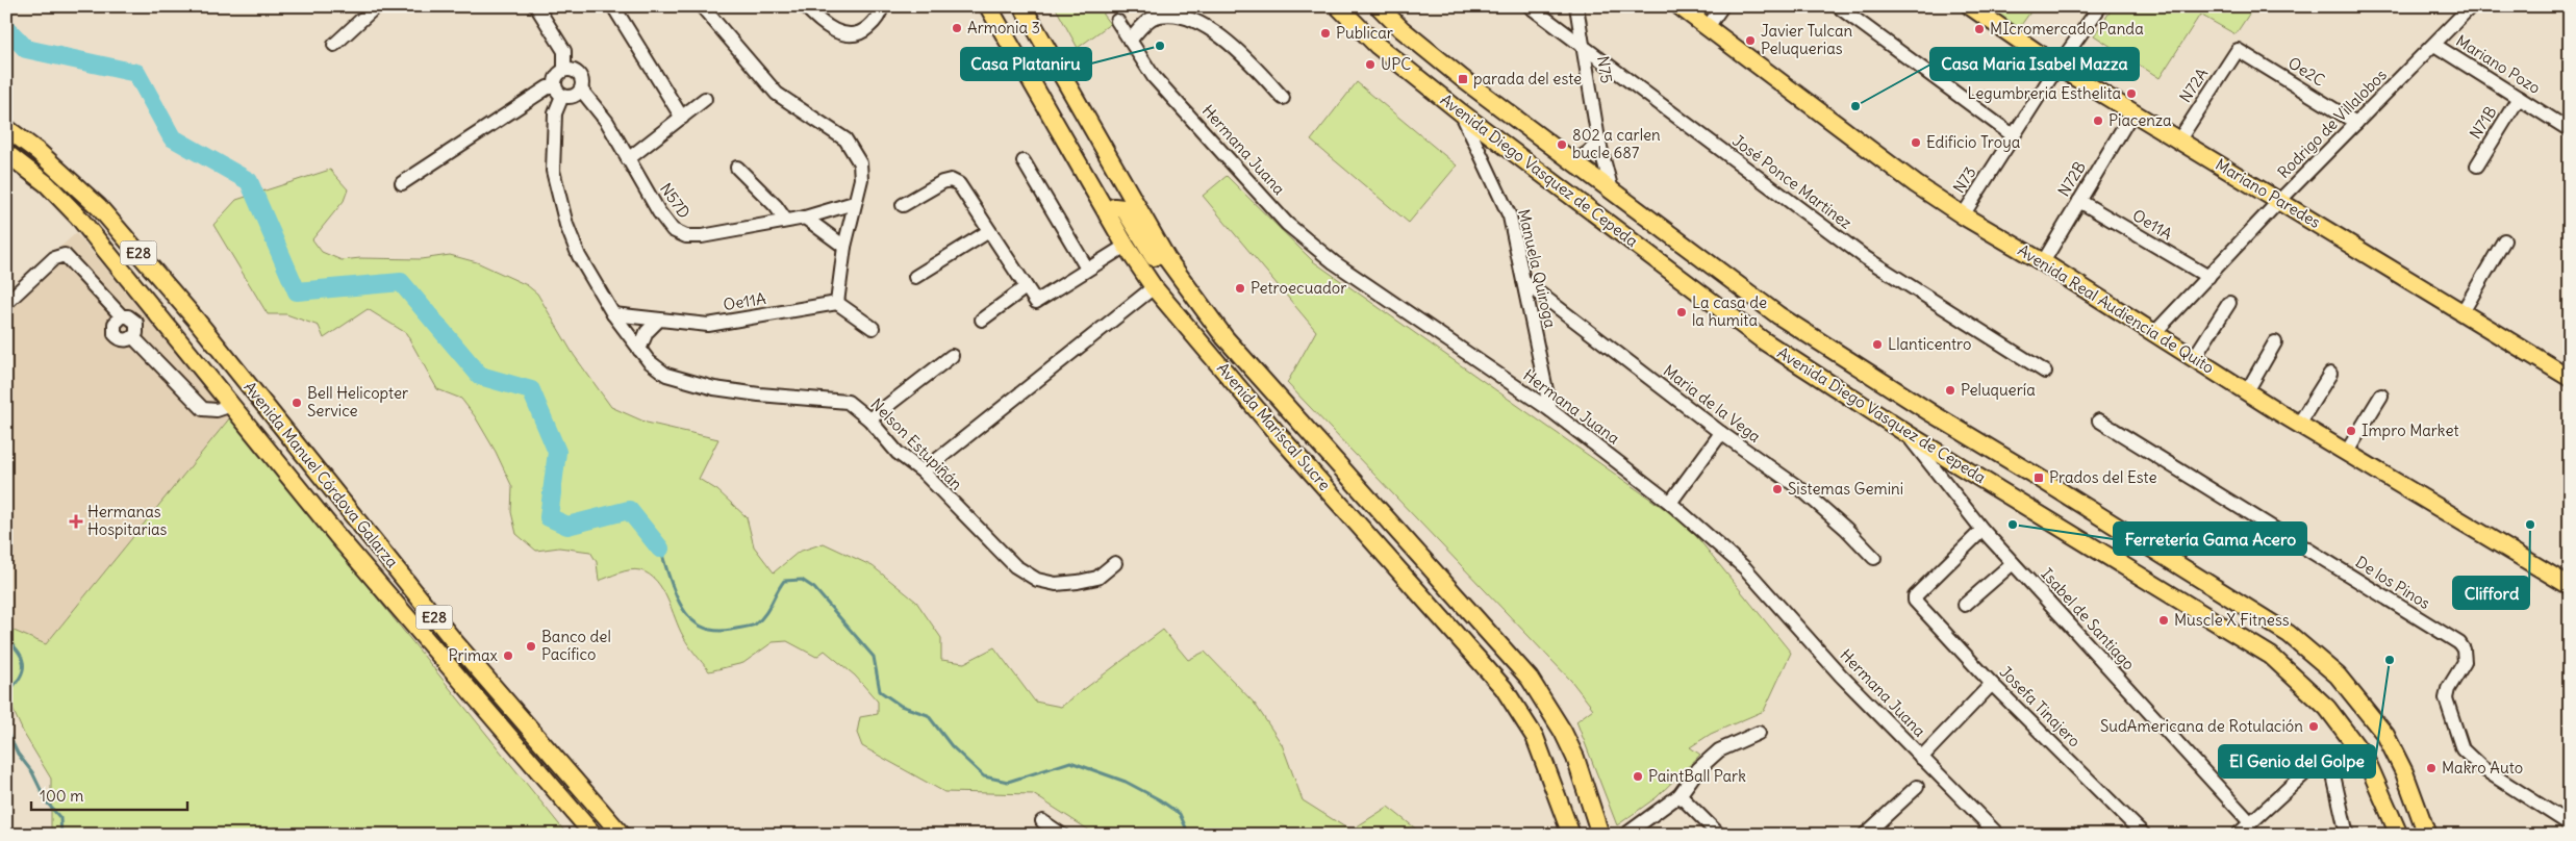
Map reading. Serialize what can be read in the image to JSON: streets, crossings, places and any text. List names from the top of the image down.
{
  "streets": {
    "main road": [
      "Avenida Diego Vasquez de Cepeda",
      "Mariano Paredes",
      "E28",
      "Avenida Real Audiencia de Quito",
      "Avenida Mariscal Sucre",
      "Avenida Manuel Córdova Galarza"
    ],
    "street": [
      "Mariano Pozo",
      "N75",
      "Oe2C",
      "N72A",
      "N71B",
      "Rodrigo de Villalobos",
      "Hermana Juana",
      "N72B",
      "N73",
      "José Ponce Martinez",
      "N57D",
      "Oe11A",
      "Manuela Quiroga",
      "Maria de la Vega",
      "Nelson Estupiñán",
      "De los Pinos",
      "Isabel de Santiago",
      "Josefa Tinajero"
    ]
  },
  "crossings": [
    ["Mariano Pozo", "N71B"],
    ["Mariano Pozo", "Rodrigo de Villalobos"],
    ["N75", "Avenida Diego Vasquez de Cepeda"],
    ["N75", "José Ponce Martinez"],
    ["Oe2C", "N72A"],
    ["Oe2C", "Rodrigo de Villalobos"],
    ["N72A", "Mariano Paredes"],
    ["Rodrigo de Villalobos", "Mariano Paredes"],
    ["Rodrigo de Villalobos", "Oe11A"],
    ["Rodrigo de Villalobos", "Avenida Real Audiencia de Quito"],
    ["Hermana Juana", "Manuela Quiroga"],
    ["Avenida Diego Vasquez de Cepeda", "Manuela Quiroga"],
    ["Avenida Diego Vasquez de Cepeda", "Isabel de Santiago"],
    ["N72B", "Mariano Paredes"],
    ["N72B", "Oe11A"],
    ["N72B", "Avenida Real Audiencia de Quito"],
    ["N73", "Mariano Paredes"],
    ["N73", "Avenida Real Audiencia de Quito"],
    ["N57D", "Nelson Estupiñán"],
    ["Oe11A", "Nelson Estupiñán"],
    ["Manuela Quiroga", "Maria de la Vega"],
    ["Isabel de Santiago", "Josefa Tinajero"]
  ],
  "places": {
    "other": [
      "Armonia 3",
      "MIcromercado Panda",
      "Publicar",
      "Javier Tulcan Peluquerias",
      "Casa Plataniru",
      "UPC",
      "Legumbreria Esthelita",
      "Casa Maria Isabel Mazza",
      "Piacenza",
      "Edificio Troya",
      "802 a carlen bucle 687",
      "Petroecuador",
      "La casa de la humita",
      "Llanticentro",
      "Peluquería",
      "Bell Helicopter Service",
      "Impro Market",
      "Sistemas Gemini",
      "Ferretería Gama Acero",
      "Clifford",
      "Muscle X Fitness",
      "Banco del Pacífico",
      "Primax",
      "El Genio del Golpe",
      "SudAmericana de Rotulación",
      "Makro Auto",
      "PaintBall Park"
    ],
    "transit": ["parada del este", "Prados del Este"],
    "health": ["Hermanas Hospitarias"]
  },
  "scale_bar": "100 m"
}
